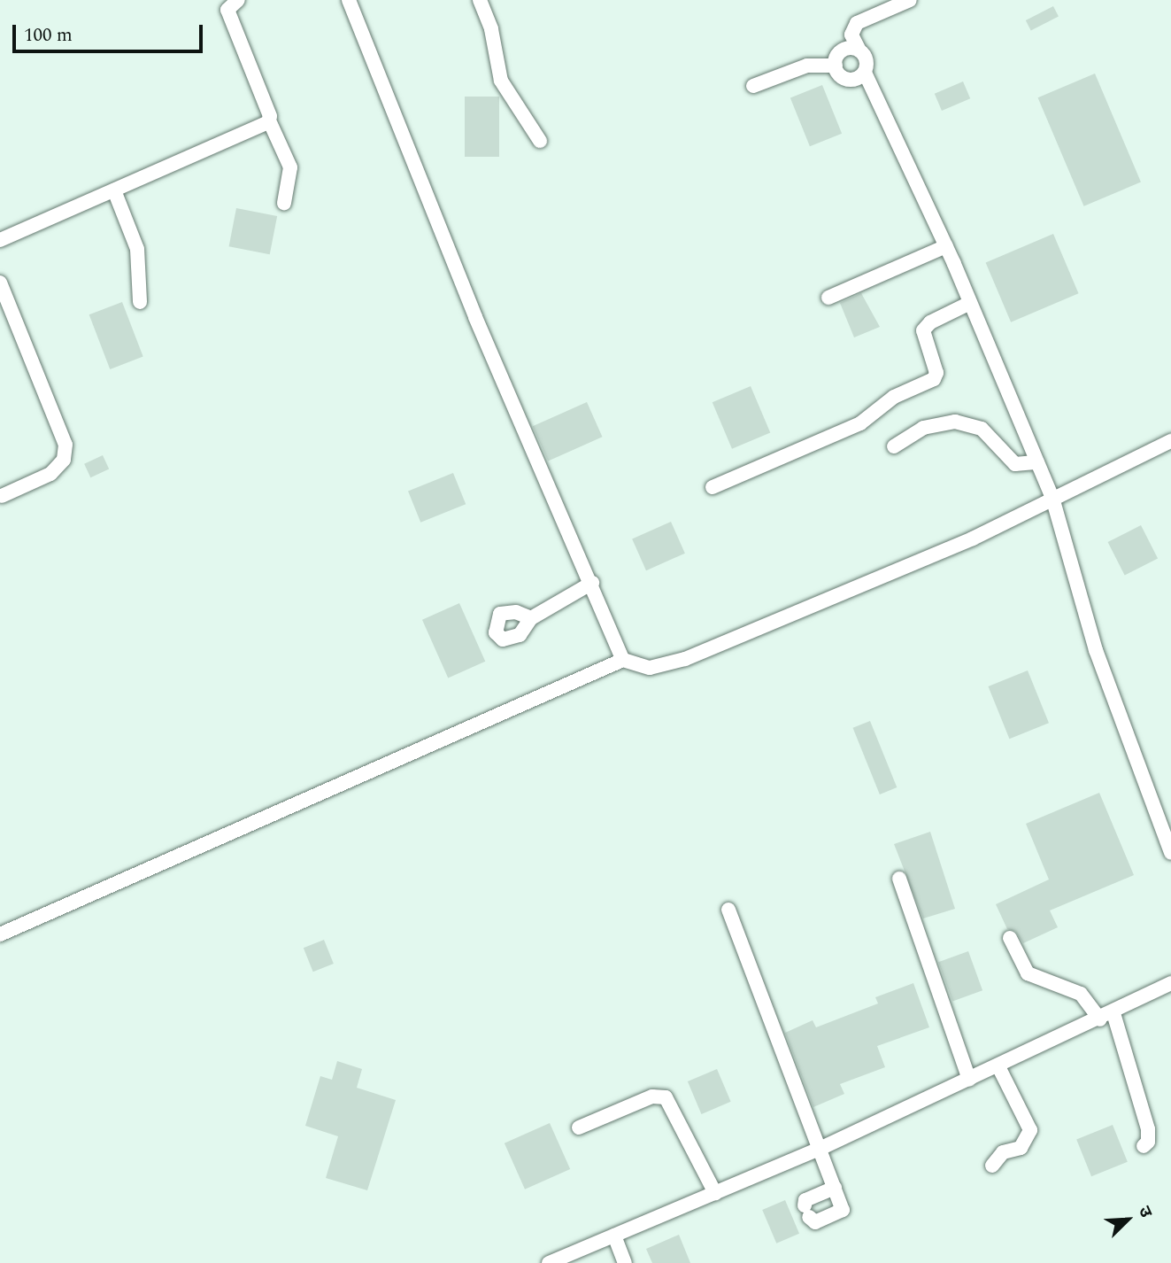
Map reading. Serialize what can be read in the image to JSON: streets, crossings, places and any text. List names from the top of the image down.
{
  "scale_bar": "100 m",
  "north": "top right"
}
